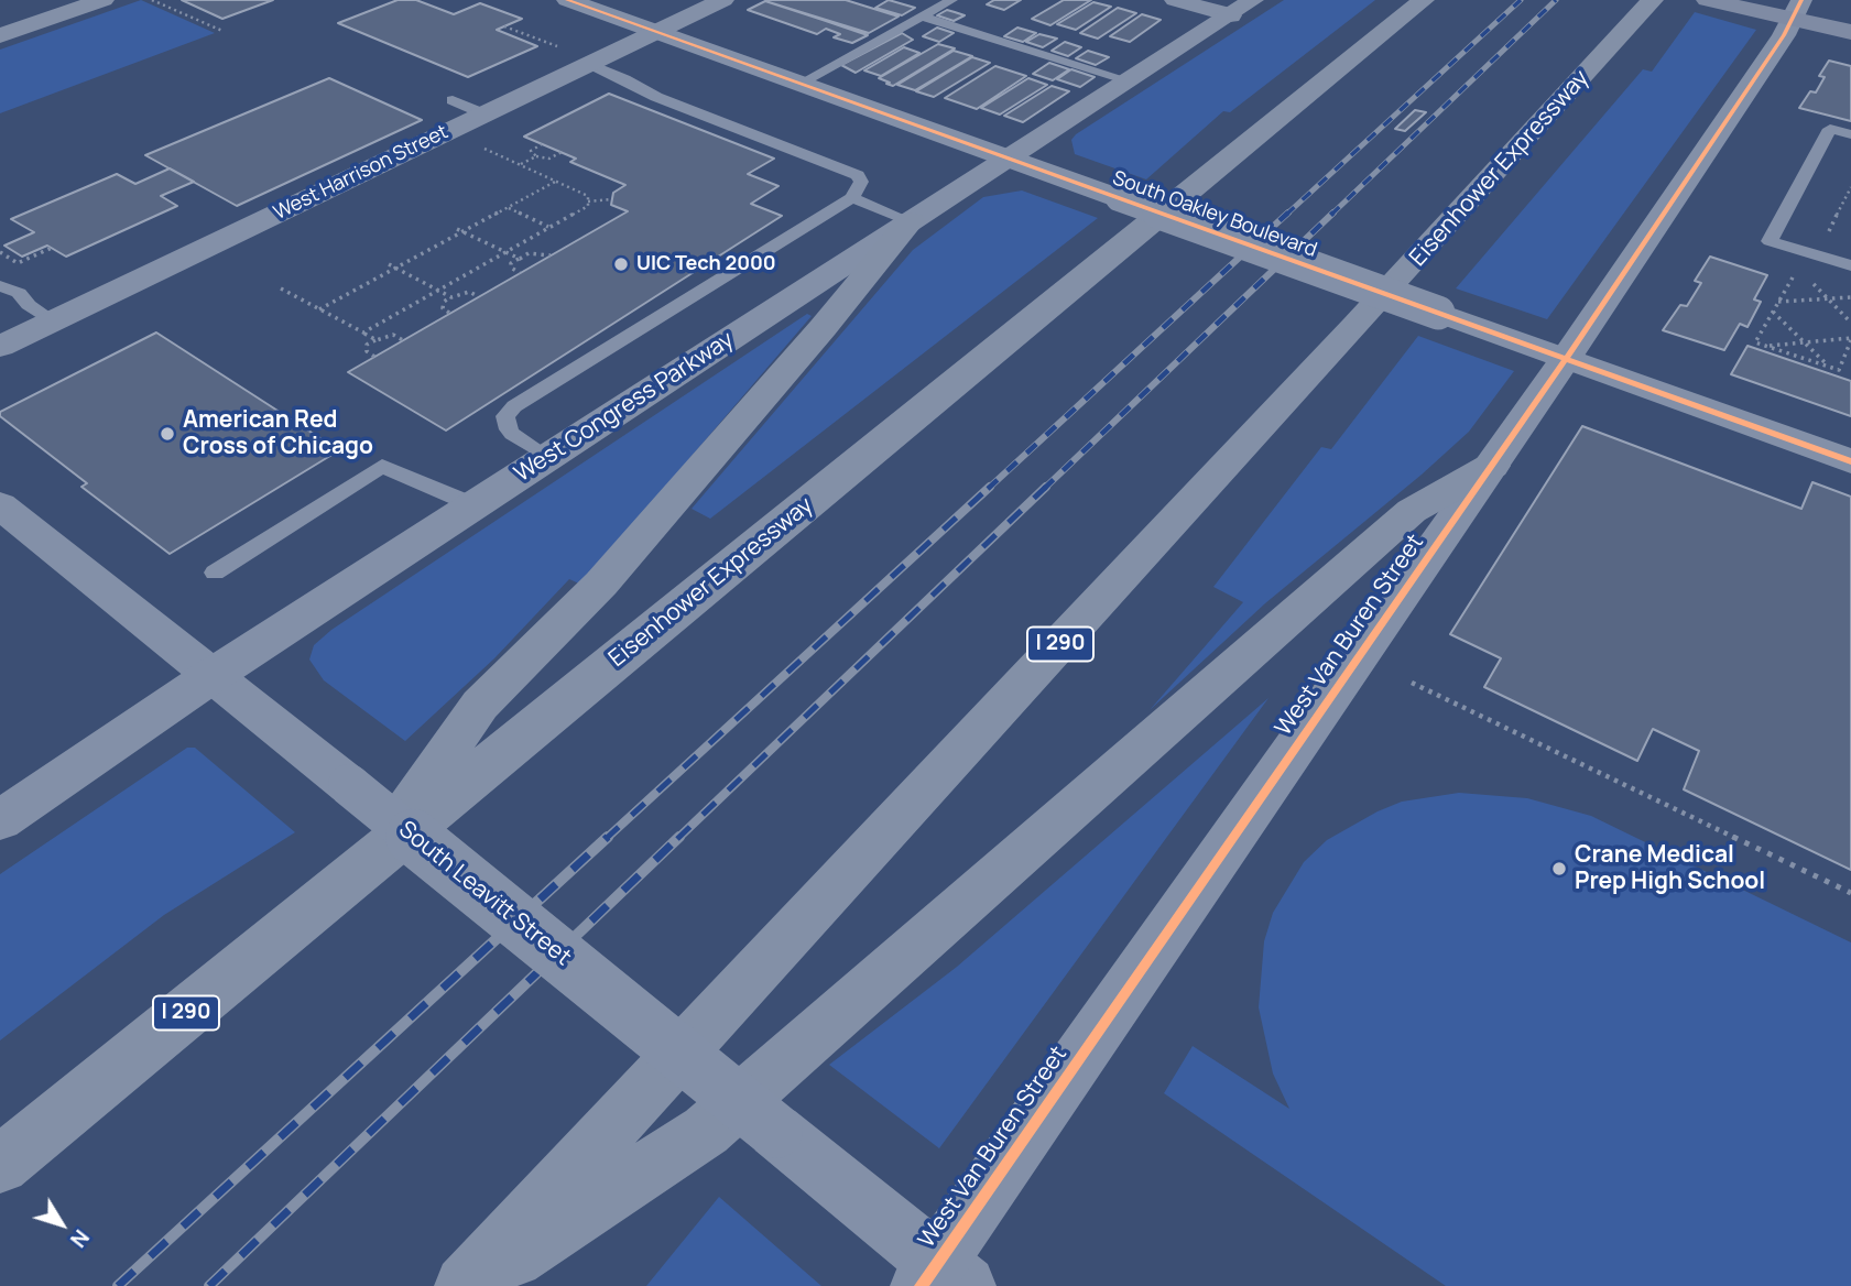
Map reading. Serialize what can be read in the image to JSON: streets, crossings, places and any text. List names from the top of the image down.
{
  "streets": {
    "highway": ["Eisenhower Expressway", "I 290"],
    "street": [
      "West Harrison Street",
      "South Oakley Boulevard",
      "West Congress Parkway",
      "West Van Buren Street",
      "South Leavitt Street"
    ]
  },
  "crossings": [
    ["West Harrison Street", "South Oakley Boulevard"],
    ["South Oakley Boulevard", "West Congress Parkway"],
    ["South Oakley Boulevard", "West Van Buren Street"],
    ["West Congress Parkway", "South Leavitt Street"],
    ["West Van Buren Street", "South Leavitt Street"]
  ],
  "places": ["UIC Tech 2000", "American Red Cross of Chicago", "Crane Medical Prep High School"],
  "north": "bottom right"
}
